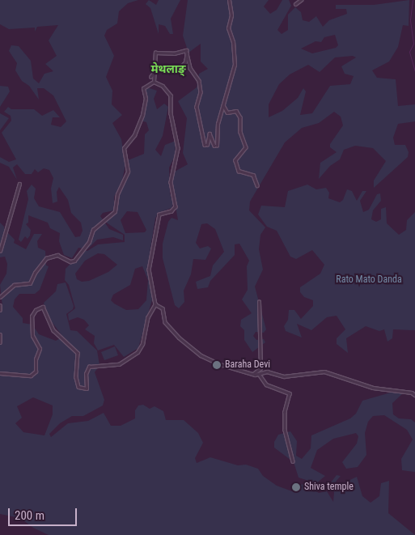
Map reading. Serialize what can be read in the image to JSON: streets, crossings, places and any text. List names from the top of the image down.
{
  "districts": ["मेथलाङ्"],
  "parks": ["Rato Mato Danda"],
  "places": ["Baraha Devi", "Shiva temple"],
  "scale_bar": "200 m"
}
